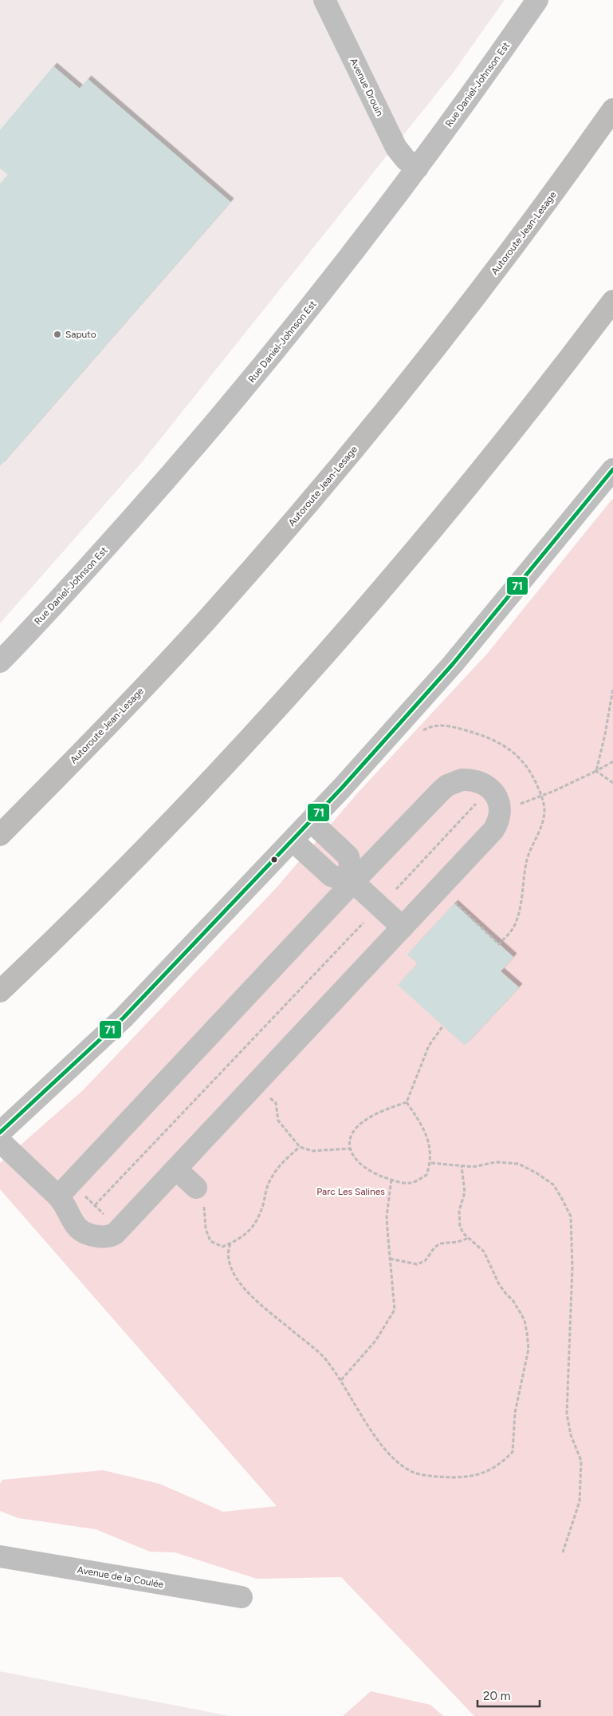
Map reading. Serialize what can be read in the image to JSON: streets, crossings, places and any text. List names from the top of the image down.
{
  "streets": {
    "highway": ["Autoroute Jean-Lesage"],
    "street": ["Rue Daniel-Johnson Est", "Avenue Drouin", "Avenue de la Coulée"]
  },
  "crossings": [
    ["Rue Daniel-Johnson Est", "Avenue Drouin"]
  ],
  "parks": ["Parc Les Salines"],
  "places": ["Saputo"],
  "lines": ["transit line 71"],
  "scale_bar": "20 m"
}
